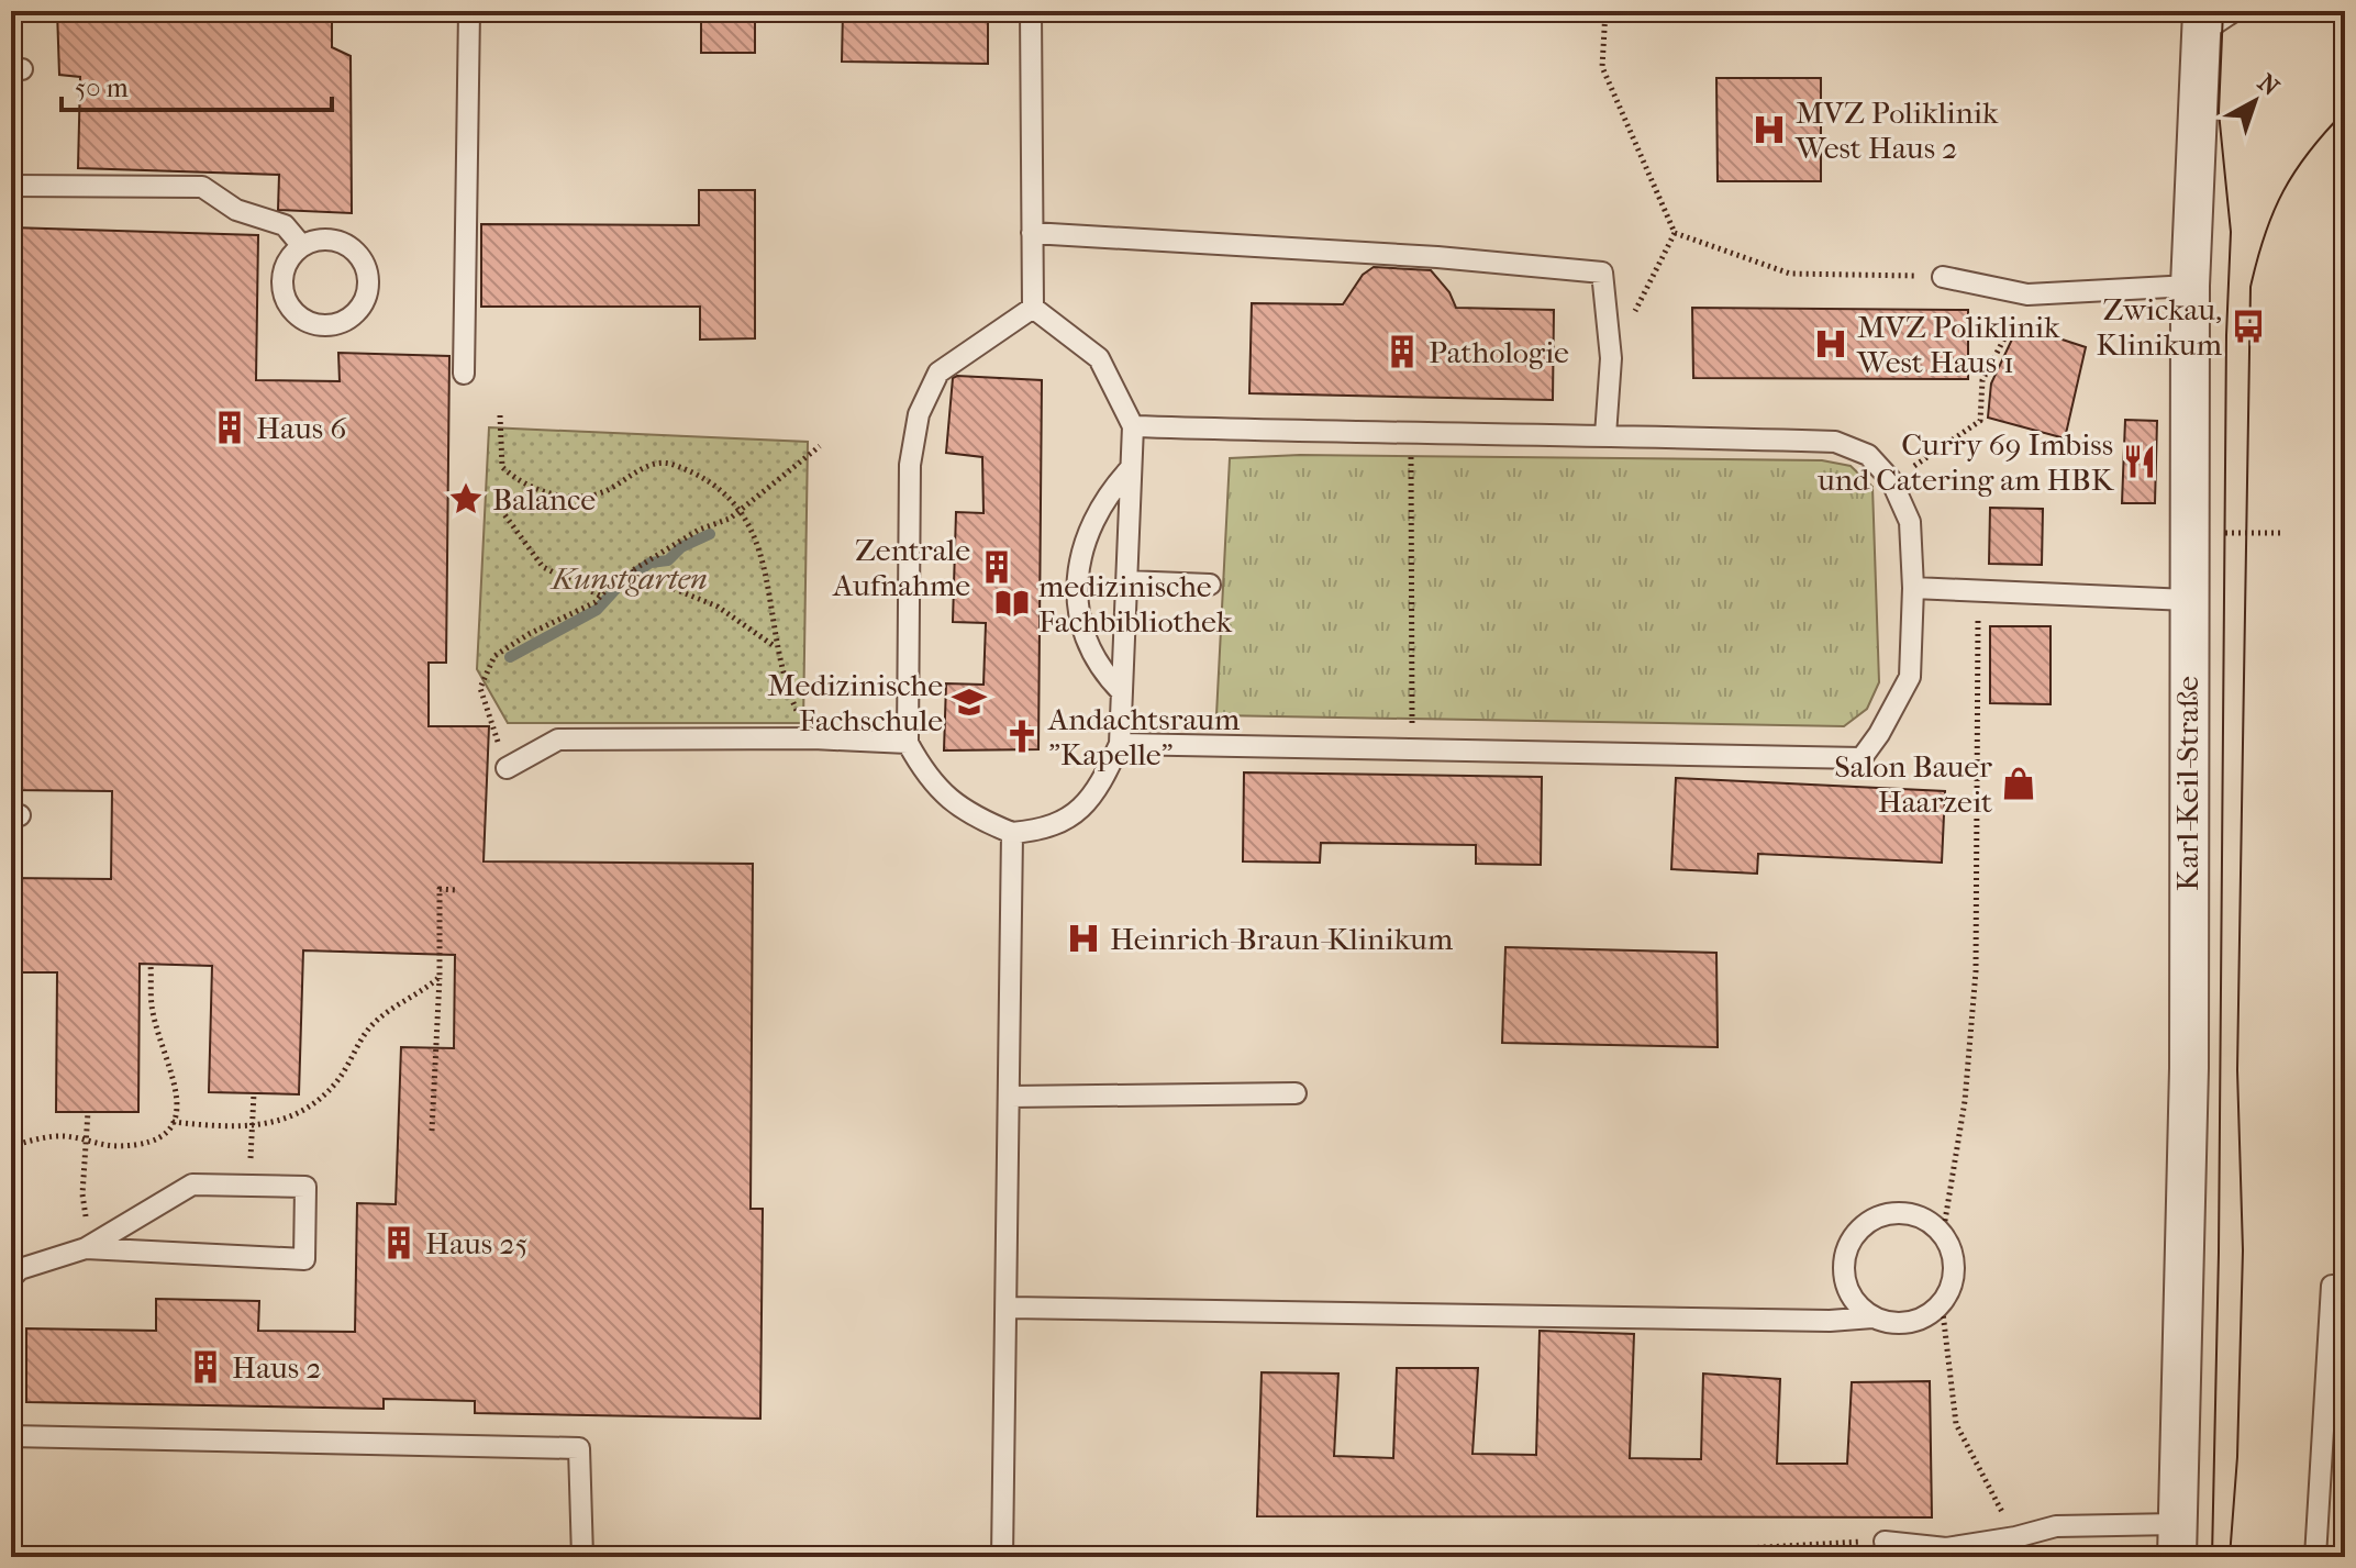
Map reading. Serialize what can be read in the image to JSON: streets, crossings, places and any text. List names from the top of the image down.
{
  "streets": {
    "street": ["Karl-Keil-Straße"]
  },
  "parks": ["Kunstgarten"],
  "places": {
    "hospital": ["MVZ Poliklinik West Haus 2", "MVZ Poliklinik West Haus 1", "Heinrich-Braun-Klinikum"],
    "bus stop": ["Zwickau, Klinikum"],
    "building": [
      "Pathologie",
      "Haus 6",
      "Zentrale Aufnahme",
      "Haus 25",
      "Haus 2"
    ],
    "restaurant": ["Curry 69 Imbiss und Catering am HBK"],
    "place": ["Balance"],
    "library": ["medizinische Fachbibliothek"],
    "school or university": ["Medizinische Fachschule"],
    "church": ["Andachtsraum \"Kapelle\""],
    "shop": ["Salon Bauer Haarzeit"]
  },
  "scale_bar": "50 m",
  "north": "top right"
}
